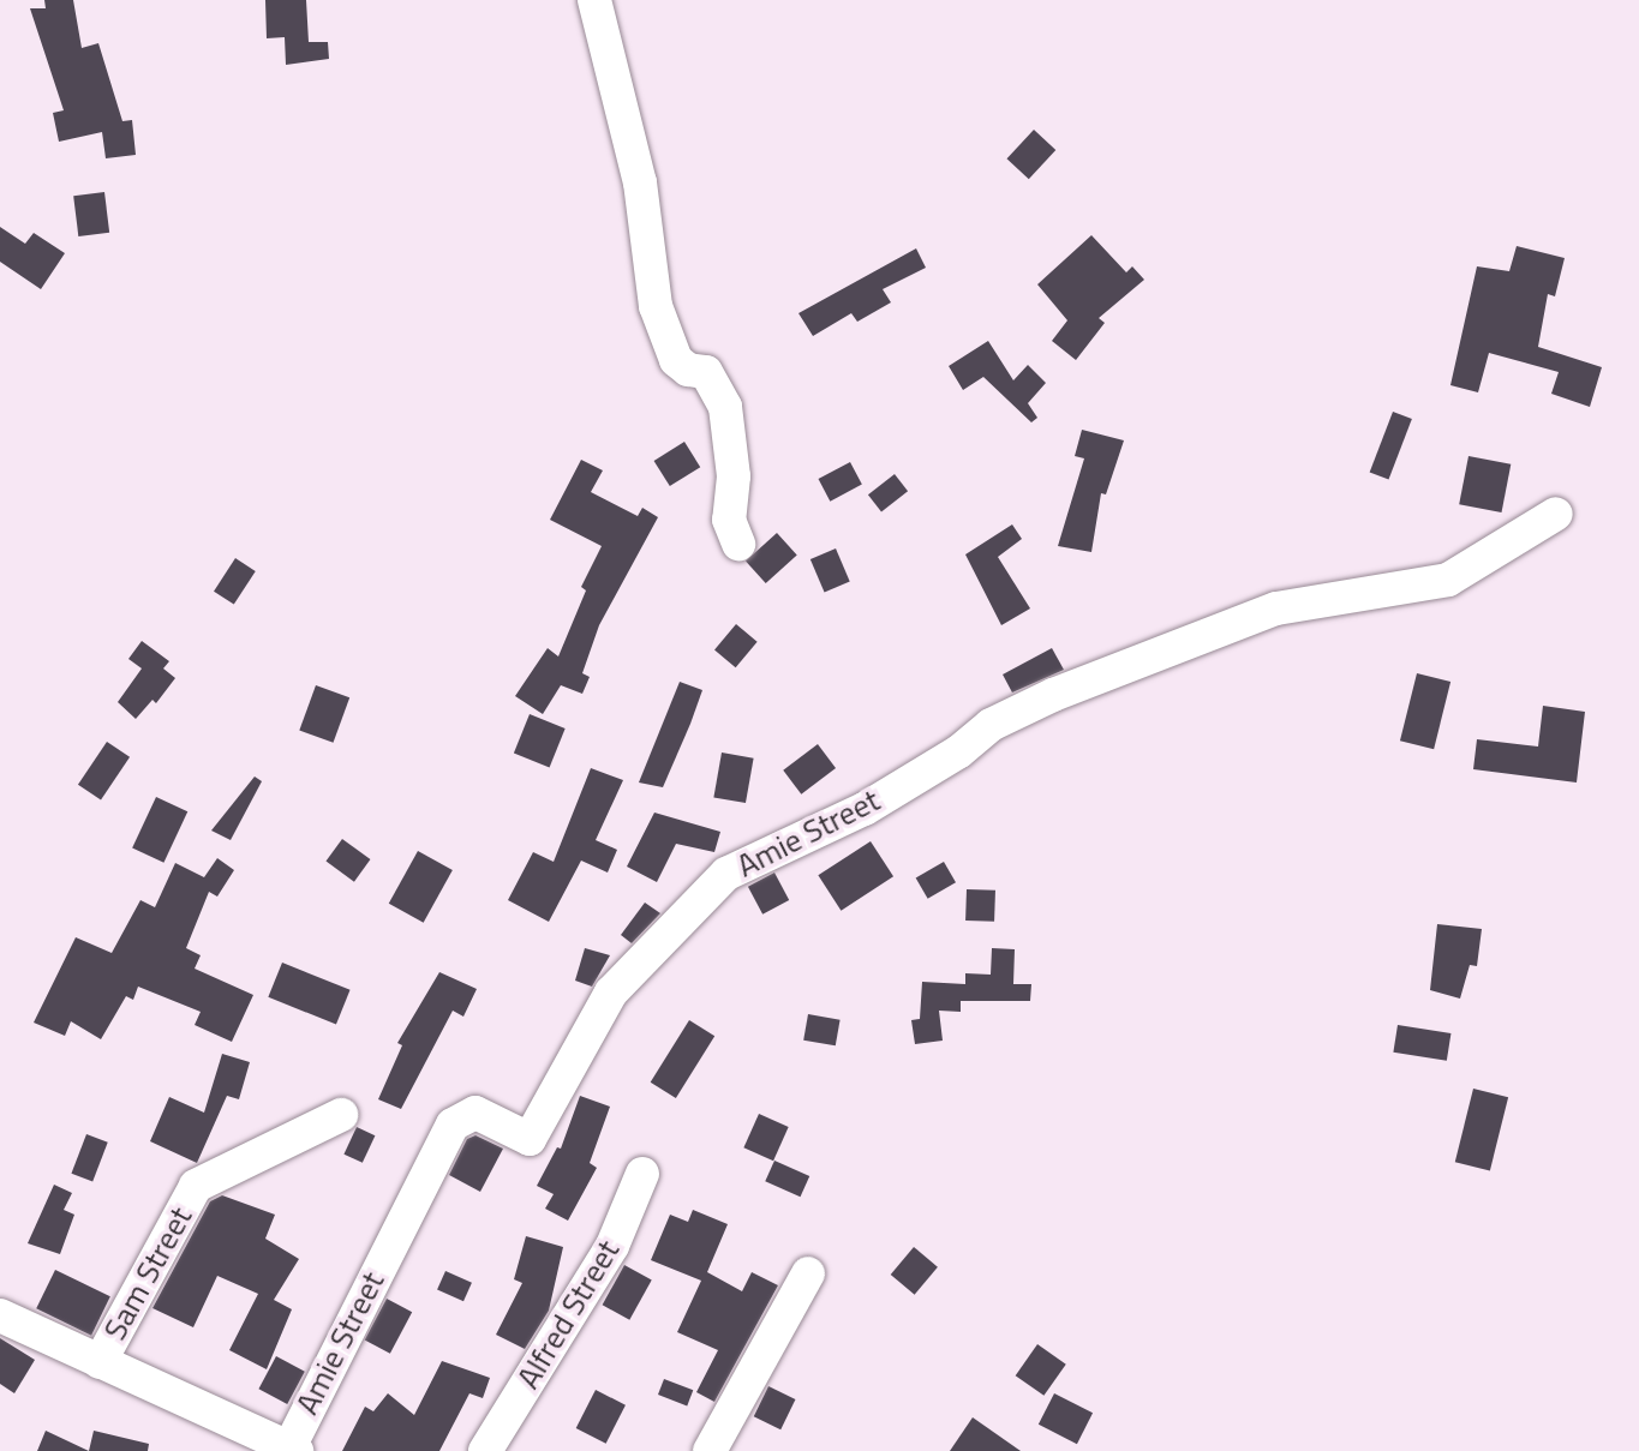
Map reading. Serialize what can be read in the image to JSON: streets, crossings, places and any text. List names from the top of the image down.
{
  "streets": {
    "street": ["Amie Street", "Sam Street", "Alfred Street"]
  }
}
